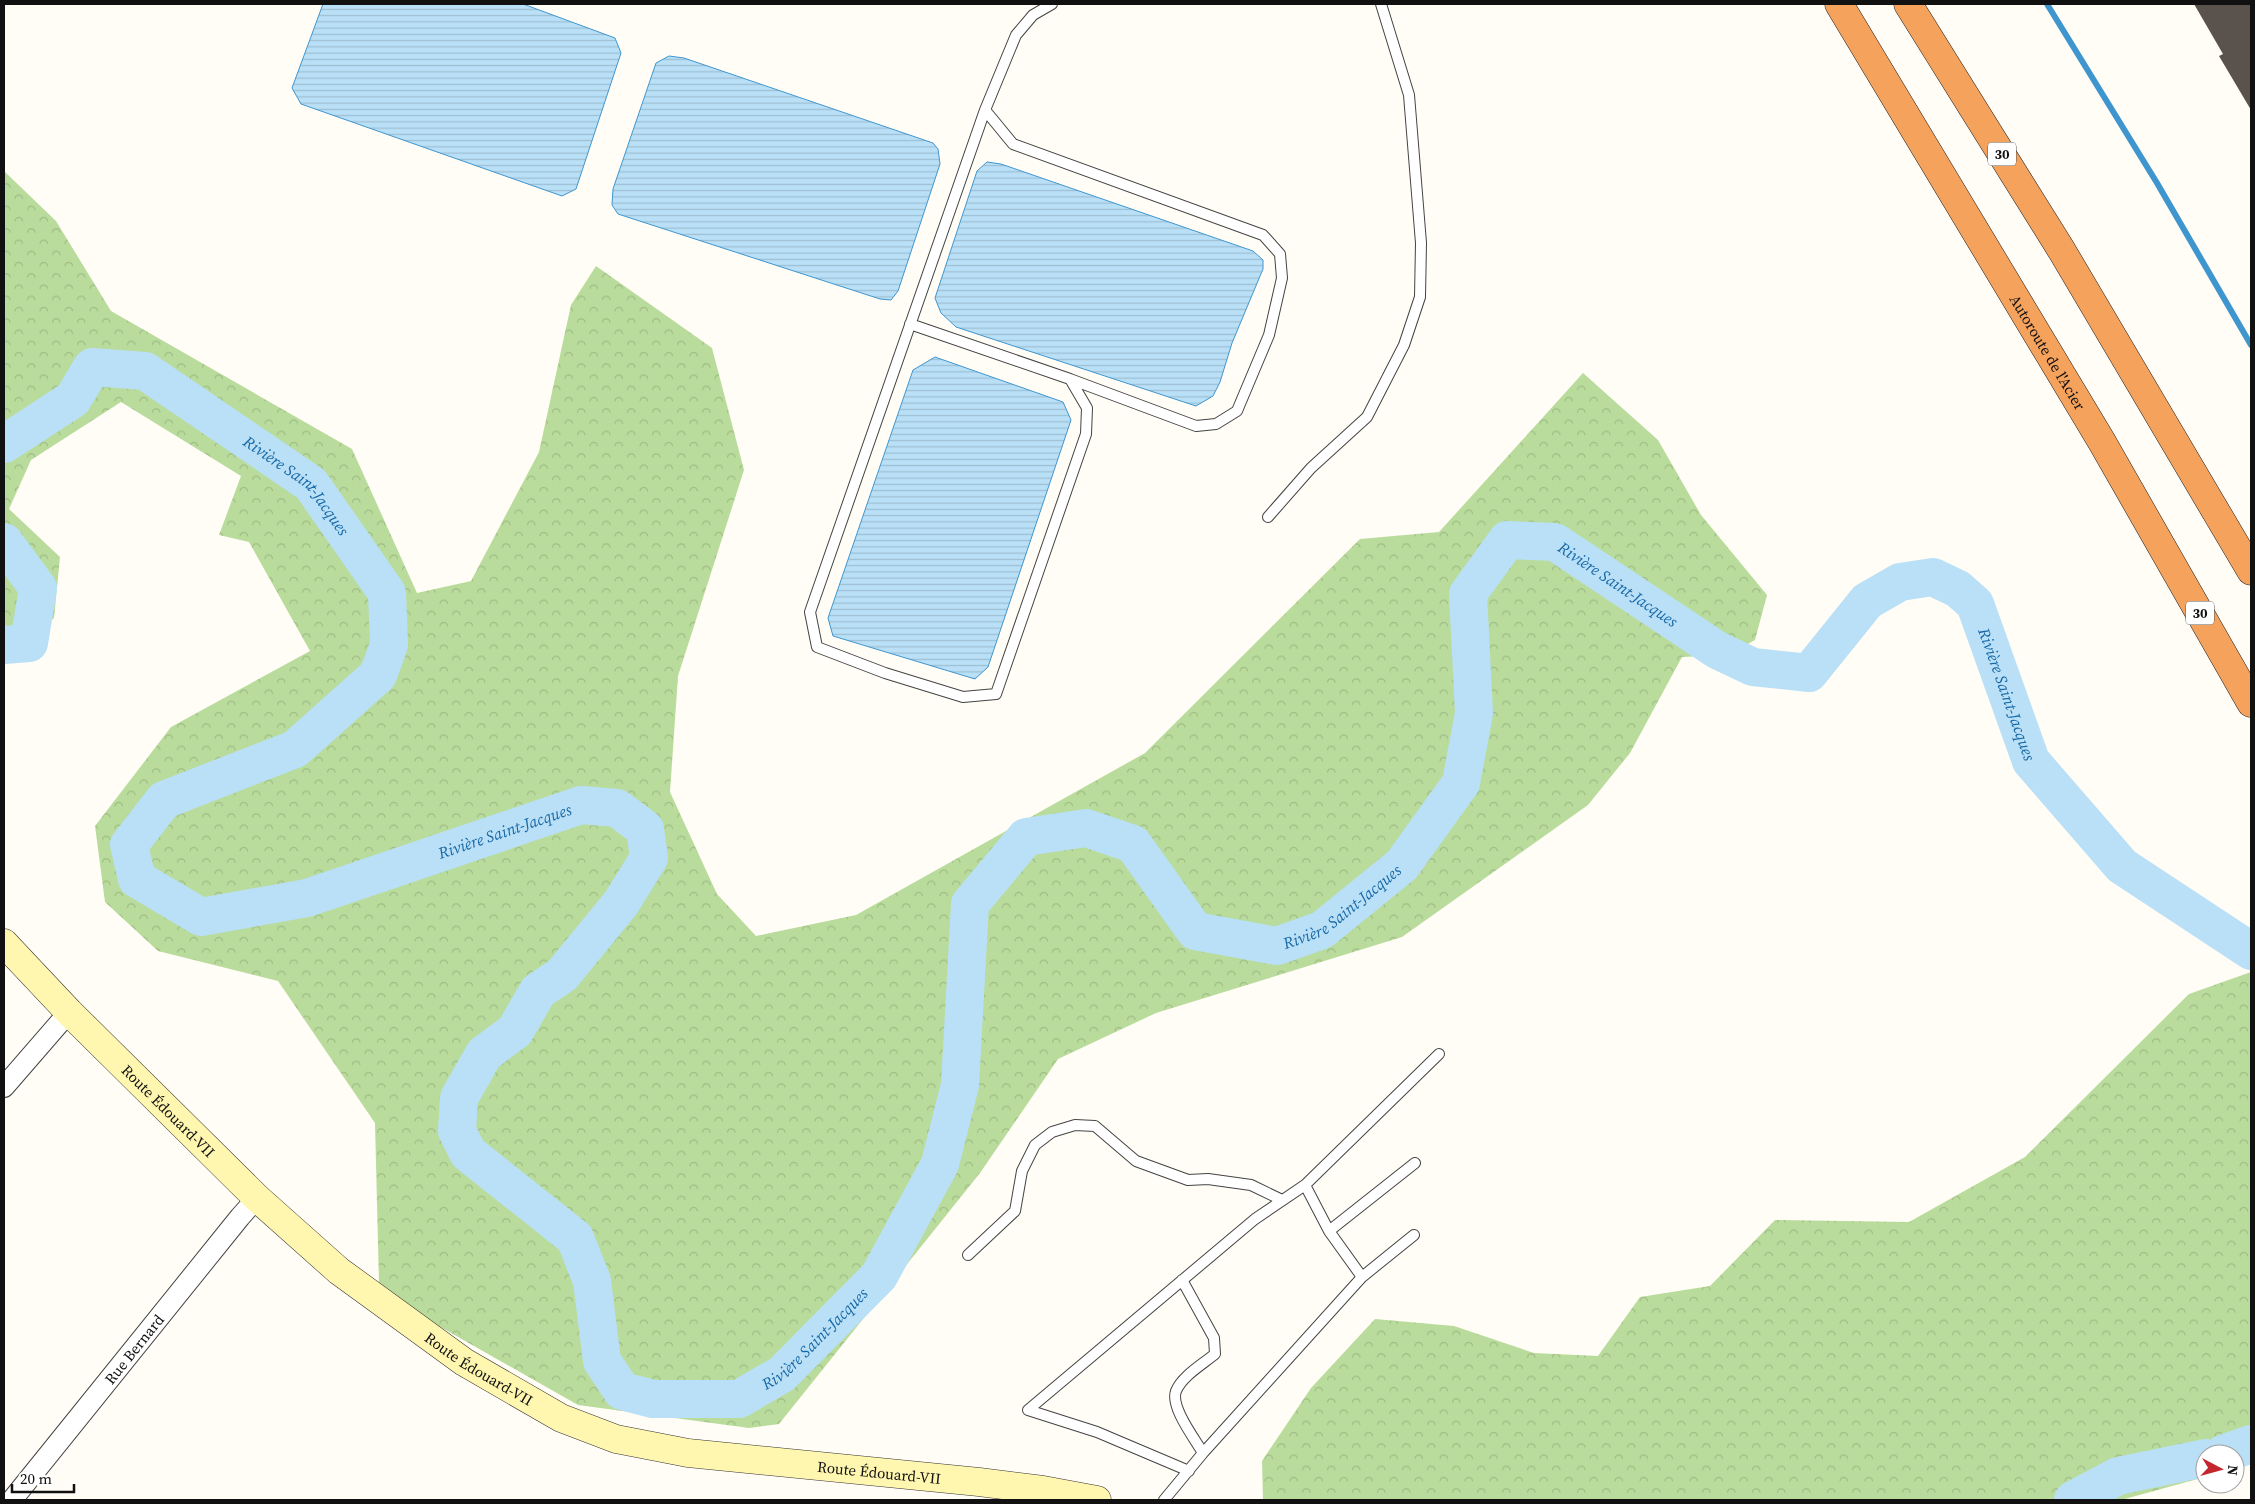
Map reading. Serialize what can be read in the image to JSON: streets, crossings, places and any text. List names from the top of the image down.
{
  "streets": {
    "highway": ["30", "Autoroute de l'Acier"],
    "main road": ["Route Édouard-VII"],
    "street": ["Rue Bernard"]
  },
  "crossings": [
    ["Route Édouard-VII", "Rue Bernard"]
  ],
  "water": ["Rivière Saint-Jacques"],
  "scale_bar": "20 m",
  "north": "right"
}
